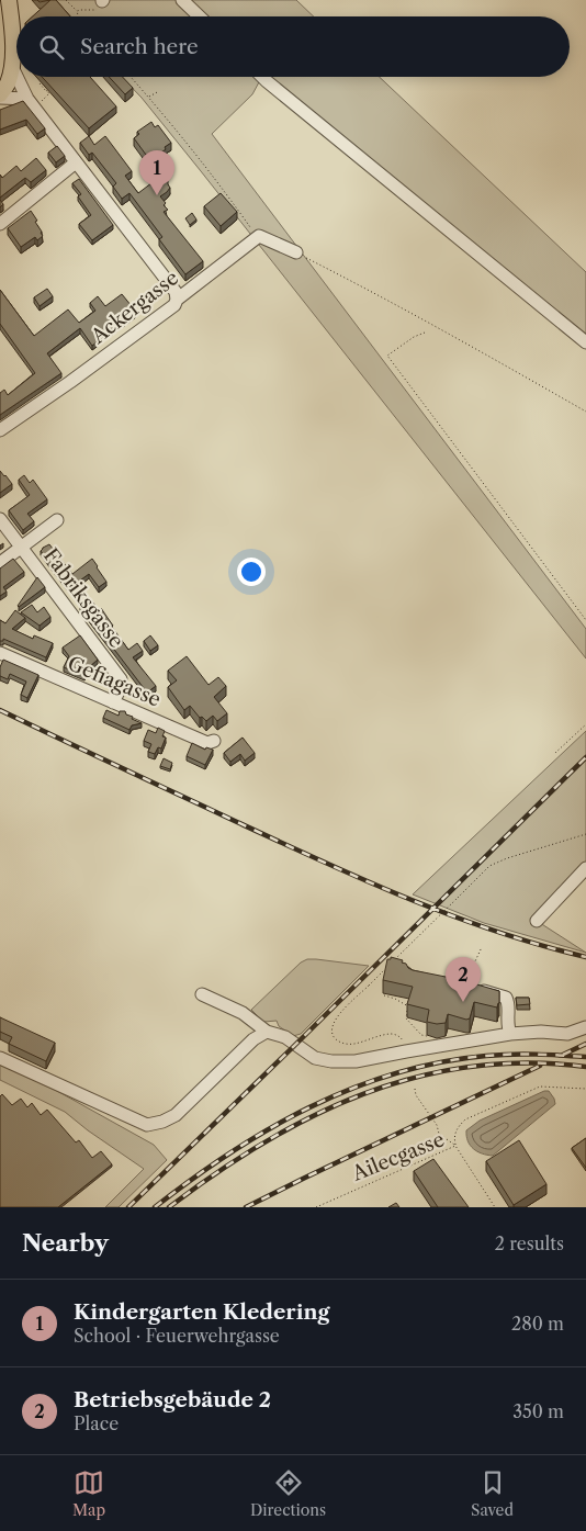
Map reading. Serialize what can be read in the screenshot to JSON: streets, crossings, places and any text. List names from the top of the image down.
{
  "streets": {
    "street": ["Ackergasse", "Fabriksgasse", "Gefiagasse"],
    "path": ["Ailecgasse"]
  },
  "crossings": [
    ["Fabriksgasse", "Gefiagasse"]
  ],
  "page": {
    "search": "Search here",
    "pins": ["1", "2"],
    "heading": ["Nearby", "2 results"],
    "list": [
      {
        "mark": "1",
        "name": "Kindergarten Kledering",
        "note": "School · Feuerwehrgasse",
        "value": "280 m"
      },
      {
        "mark": "2",
        "name": "Betriebsgebäude 2",
        "note": "Place",
        "value": "350 m"
      }
    ],
    "nav": ["Map", "Directions", "Saved"]
  }
}
